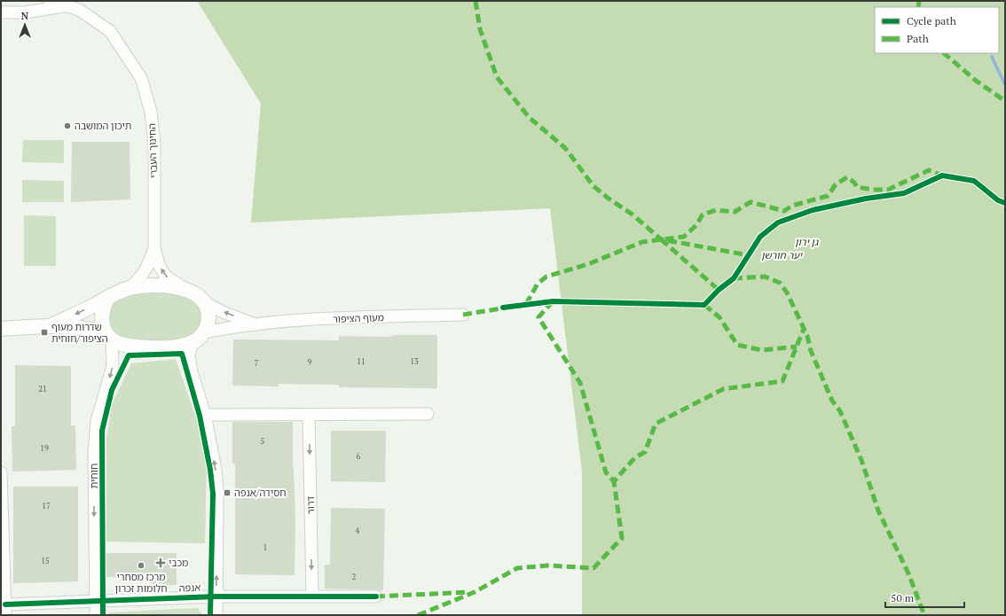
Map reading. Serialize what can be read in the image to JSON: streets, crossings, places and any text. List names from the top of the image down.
{
  "streets": {
    "street": [
      "החינוך העברי",
      "מעוף הציפור",
      "חוחית",
      "דרור",
      "אנפה"
    ]
  },
  "crossings": [
    ["החינוך העברי", "מעוף הציפור"],
    ["החינוך העברי", "חוחית"],
    ["מעוף הציפור", "חוחית"],
    ["חוחית", "אנפה"],
    ["דרור", "אנפה"]
  ],
  "parks": ["גן ירון", "יער חורשן"],
  "places": {
    "other": ["תיכון המושבה", "מרכז מסחרי חלומות זכרון"],
    "transit": ["שדרות מעוף הציפור/חוחית", "חסידה/אנפה"],
    "health": ["מכבי"]
  },
  "house_numbers": [
    "11",
    "13",
    "9",
    "7",
    "21",
    "5",
    "19",
    "6",
    "17",
    "4",
    "1",
    "15",
    "2"
  ],
  "legend": ["Cycle path", "Path"],
  "scale_bar": "50 m",
  "north": "top"
}
